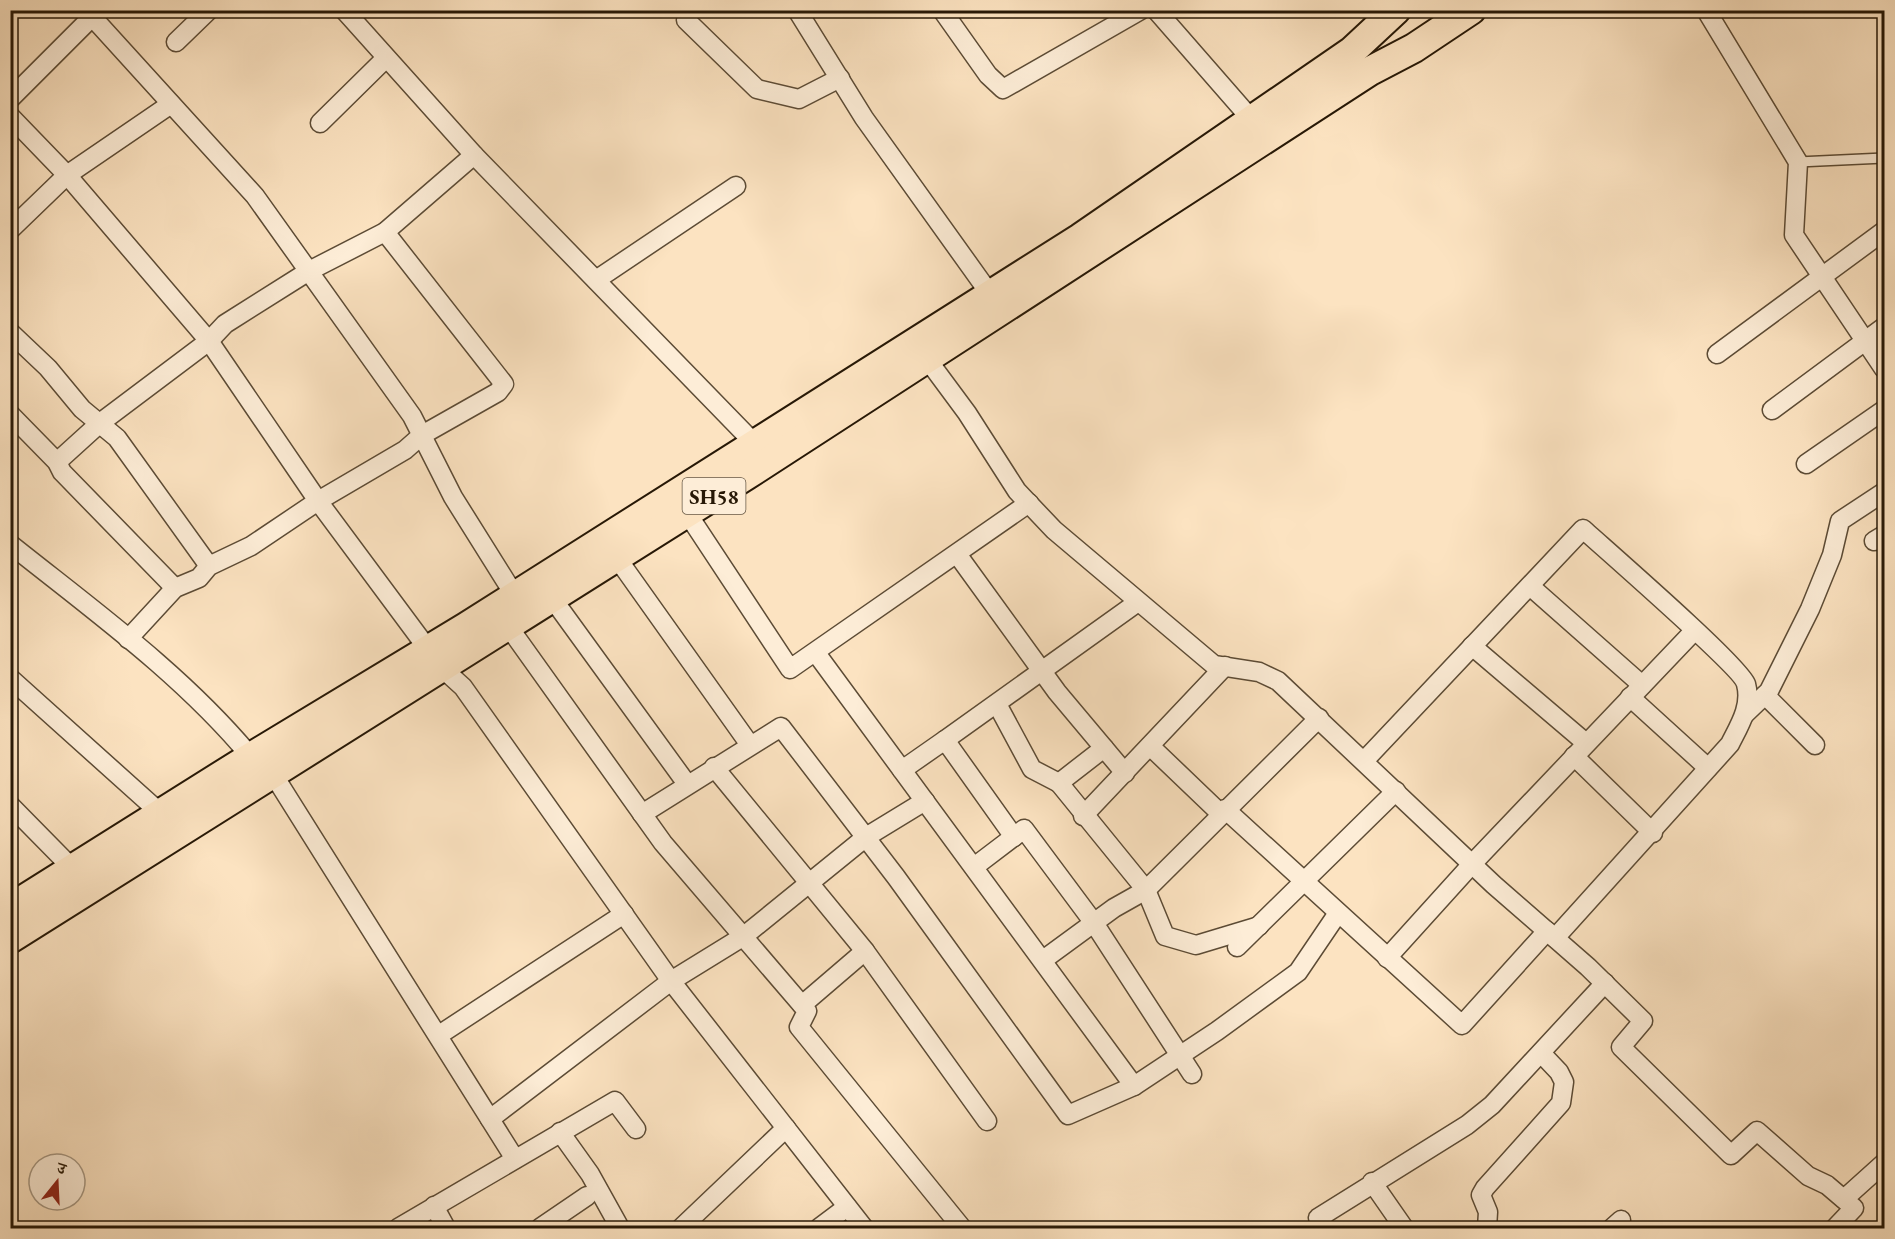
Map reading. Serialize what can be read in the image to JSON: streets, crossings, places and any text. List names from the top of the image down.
{
  "streets": {
    "main road": ["SH58"]
  },
  "north": "top"
}
